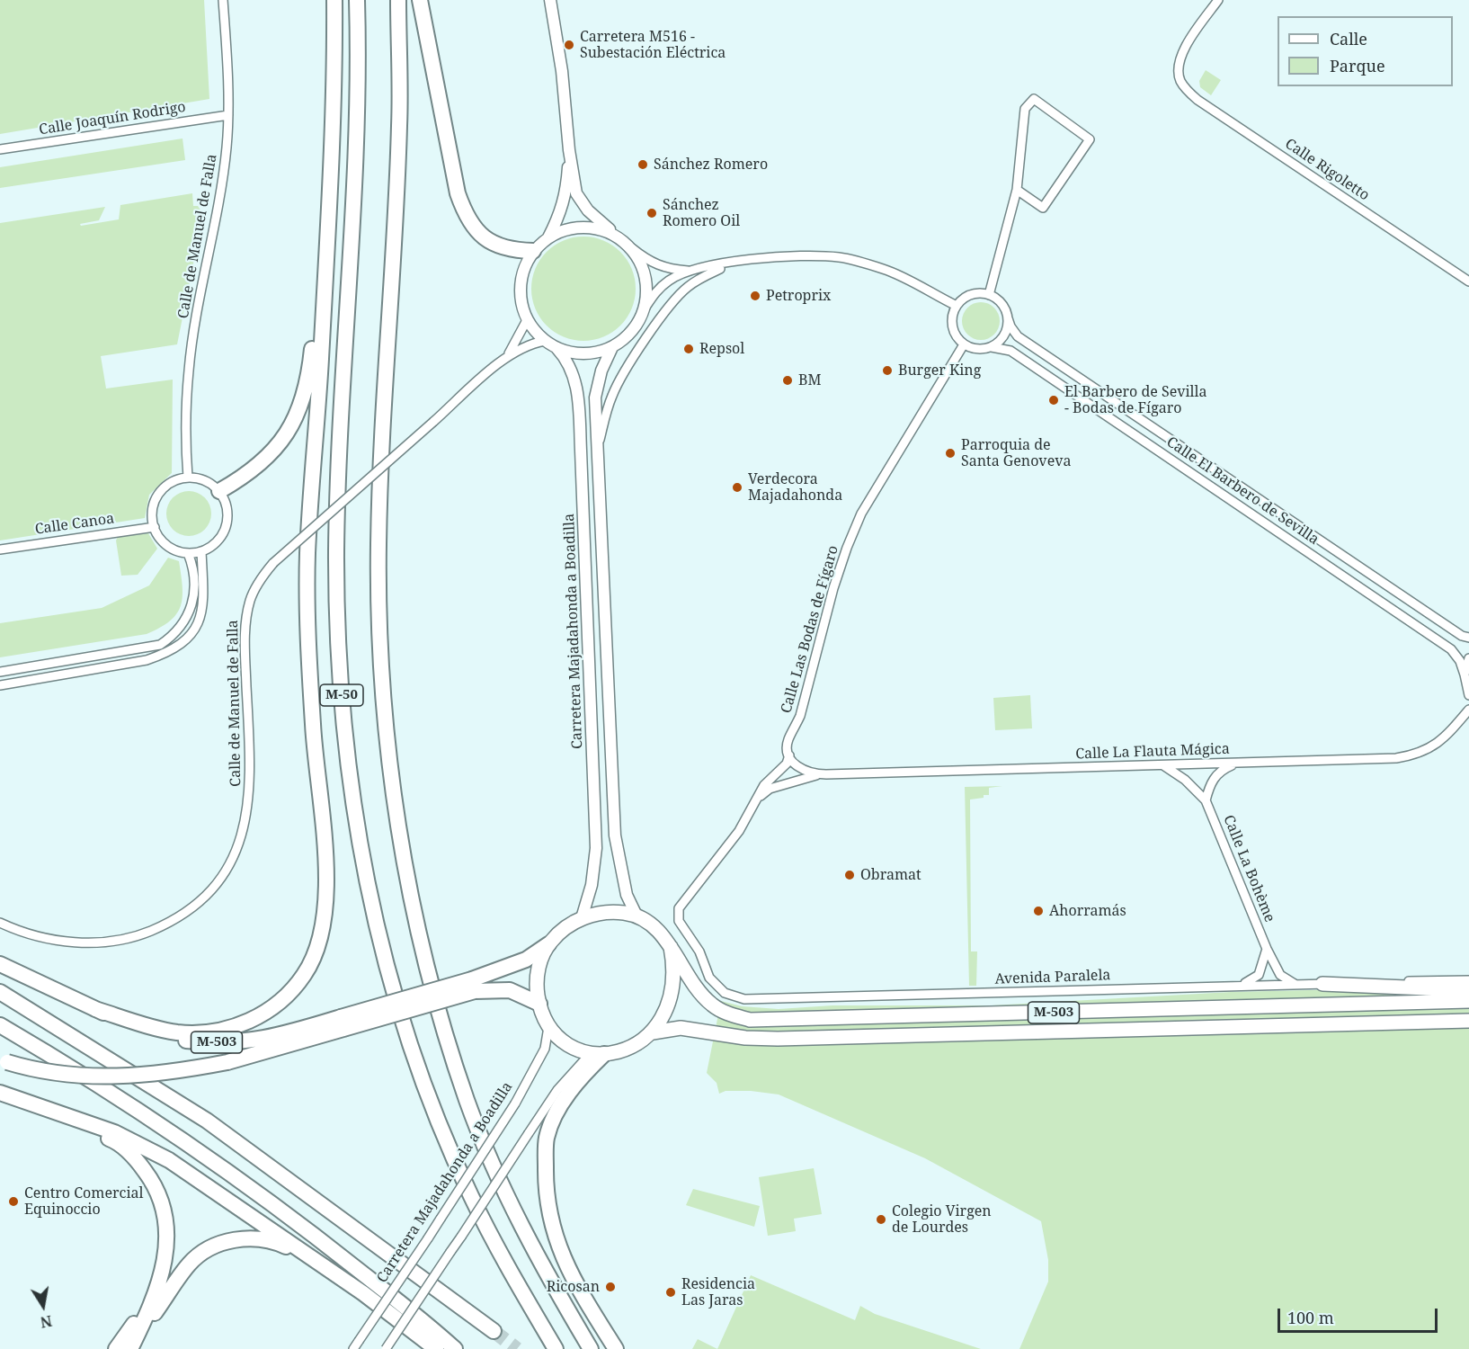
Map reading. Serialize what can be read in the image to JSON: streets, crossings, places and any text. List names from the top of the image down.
{
  "streets": {
    "highway": ["M-50", "M-503"],
    "street": [
      "Calle Joaquín Rodrigo",
      "Calle Rigoletto",
      "Calle de Manuel de Falla",
      "Calle El Barbero de Sevilla",
      "Calle Canoa",
      "Calle Las Bodas de Fígaro",
      "Carretera Majadahonda a Boadilla",
      "Calle La Flauta Mágica",
      "Calle La Bohème",
      "Avenida Paralela"
    ]
  },
  "crossings": [
    ["Calle Joaquín Rodrigo", "Calle de Manuel de Falla"],
    ["Calle de Manuel de Falla", "Calle Canoa"],
    ["Calle de Manuel de Falla", "Carretera Majadahonda a Boadilla"],
    ["Calle El Barbero de Sevilla", "Calle Las Bodas de Fígaro"],
    ["Calle Las Bodas de Fígaro", "Calle La Flauta Mágica"],
    ["Calle Las Bodas de Fígaro", "Avenida Paralela"],
    ["Carretera Majadahonda a Boadilla", "M-503"],
    ["Calle La Flauta Mágica", "Calle La Bohème"],
    ["Calle La Bohème", "Avenida Paralela"]
  ],
  "places": [
    "Carretera M516 - Subestación Eléctrica",
    "Sánchez Romero",
    "Sánchez Romero Oil",
    "Petroprix",
    "Repsol",
    "Burger King",
    "BM",
    "El Barbero de Sevilla - Bodas de Fígaro",
    "Parroquia de Santa Genoveva",
    "Verdecora Majadahonda",
    "Obramat",
    "Ahorramás",
    "Centro Comercial Equinoccio",
    "Colegio Virgen de Lourdes",
    "Ricosan",
    "Residencia Las Jaras"
  ],
  "legend": ["Calle", "Parque"],
  "scale_bar": "100 m",
  "north": "bottom"
}
